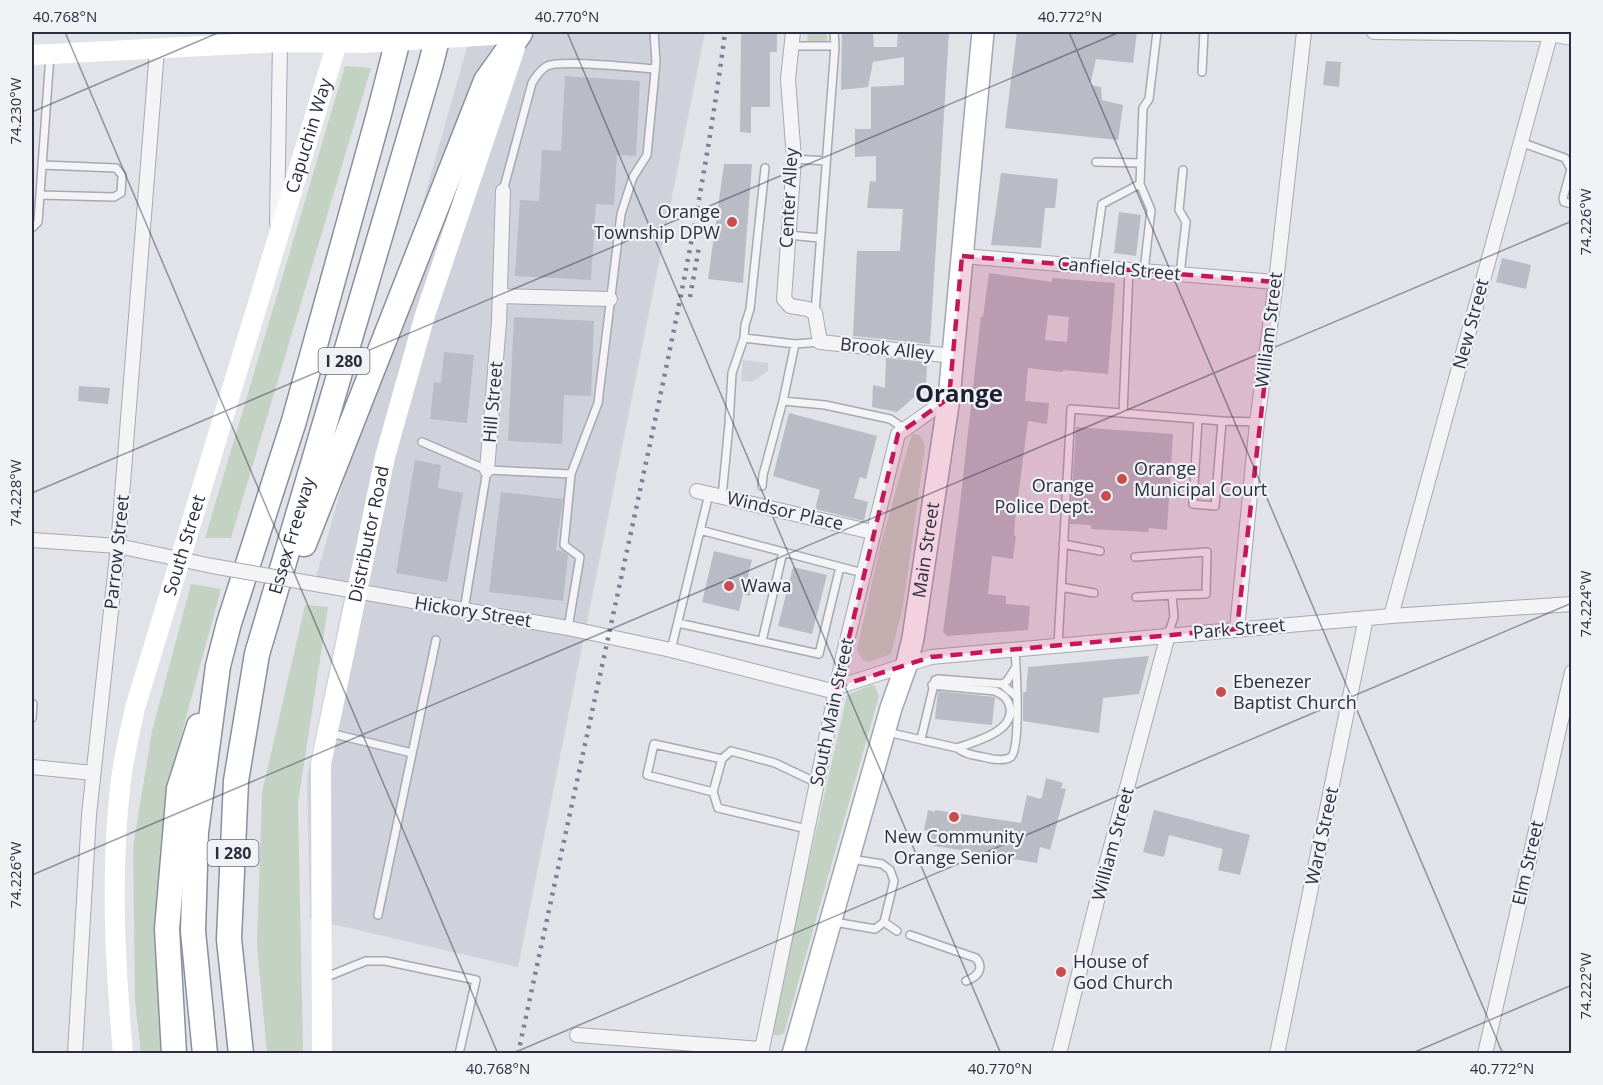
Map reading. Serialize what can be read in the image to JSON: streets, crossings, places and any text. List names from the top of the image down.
{
  "streets": {
    "highway": ["I 280", "Essex Freeway"],
    "main road": [
      "Capuchin Way",
      "Distributor Road",
      "South Street",
      "Main Street"
    ],
    "street": [
      "Center Alley",
      "Canfield Street",
      "New Street",
      "William Street",
      "Brook Alley",
      "Hill Street",
      "Windsor Place",
      "Parrow Street",
      "Hickory Street",
      "Park Street",
      "South Main Street",
      "Ward Street",
      "Elm Street"
    ]
  },
  "crossings": [
    ["Capuchin Way", "South Street"],
    ["Canfield Street", "William Street"],
    ["Canfield Street", "Main Street"],
    ["New Street", "Park Street"],
    ["William Street", "Park Street"],
    ["Brook Alley", "Main Street"],
    ["Hill Street", "Hickory Street"],
    ["Windsor Place", "South Main Street"],
    ["Distributor Road", "Hickory Street"],
    ["South Street", "Hickory Street"],
    ["Main Street", "Hickory Street"],
    ["Main Street", "Park Street"],
    ["Main Street", "South Main Street"],
    ["Parrow Street", "Hickory Street"],
    ["Hickory Street", "Park Street"],
    ["Hickory Street", "South Main Street"],
    ["Park Street", "Ward Street"]
  ],
  "districts": ["Orange"],
  "places": [
    "Orange Township DPW",
    "Orange Municipal Court",
    "Orange Police Dept.",
    "Wawa",
    "Ebenezer Baptist Church",
    "New Community Orange Senior",
    "House of God Church"
  ],
  "coordinates": [
    "40.768°N",
    "40.770°N",
    "40.772°N",
    "74.230°W",
    "74.226°W",
    "74.228°W",
    "74.224°W",
    "74.222°W"
  ]
}
